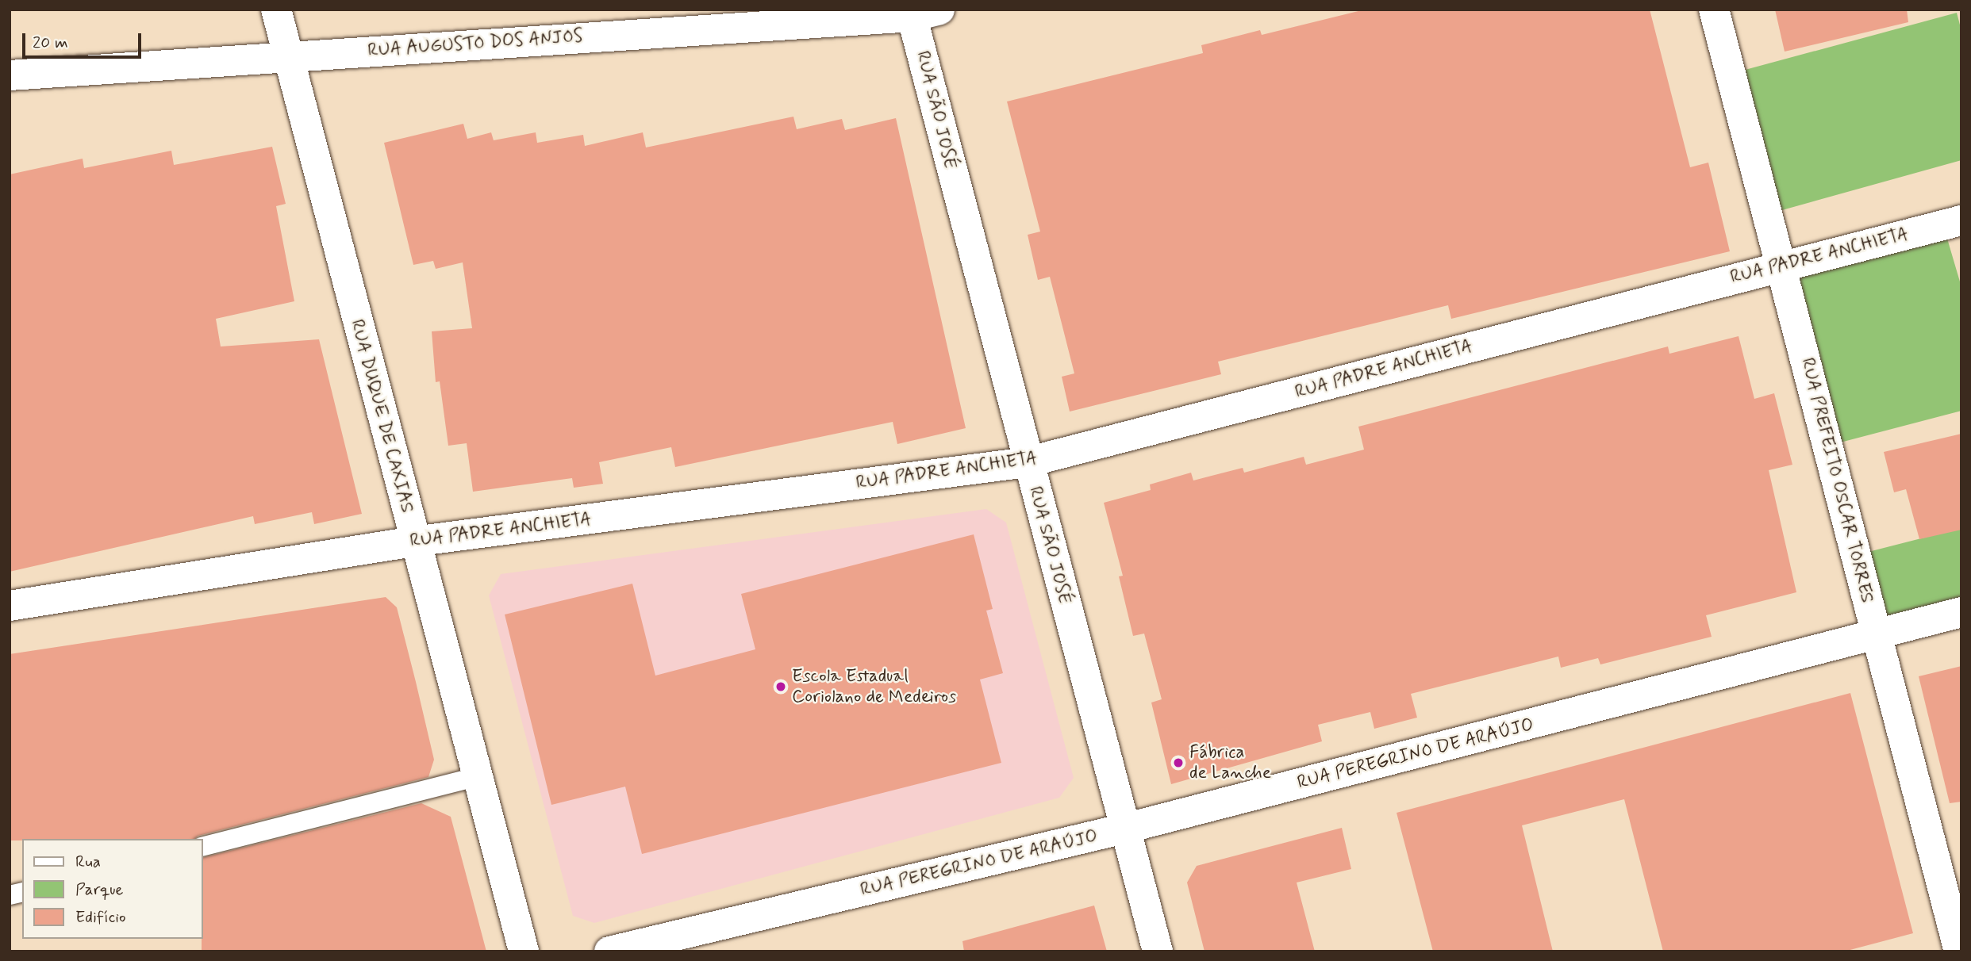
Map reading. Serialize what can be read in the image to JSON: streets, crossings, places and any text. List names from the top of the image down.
{
  "streets": {
    "street": [
      "RUA AUGUSTO DOS ANJOS",
      "RUA SÃO JOSÉ",
      "RUA PADRE ANCHIETA",
      "RUA DUQUE DE CAXIAS",
      "RUA PREFEITO OSCAR TORRES",
      "RUA PEREGRINO DE ARAÚJO"
    ]
  },
  "crossings": [
    ["RUA AUGUSTO DOS ANJOS", "RUA SÃO JOSÉ"],
    ["RUA AUGUSTO DOS ANJOS", "RUA DUQUE DE CAXIAS"],
    ["RUA SÃO JOSÉ", "RUA PADRE ANCHIETA"],
    ["RUA SÃO JOSÉ", "RUA PEREGRINO DE ARAÚJO"],
    ["RUA PADRE ANCHIETA", "RUA DUQUE DE CAXIAS"],
    ["RUA PADRE ANCHIETA", "RUA PREFEITO OSCAR TORRES"],
    ["RUA PREFEITO OSCAR TORRES", "RUA PEREGRINO DE ARAÚJO"]
  ],
  "places": ["Escola Estadual Coriolano de Medeiros", "Fábrica de Lanche"],
  "legend": ["Rua", "Parque", "Edifício"],
  "scale_bar": "20 m"
}
